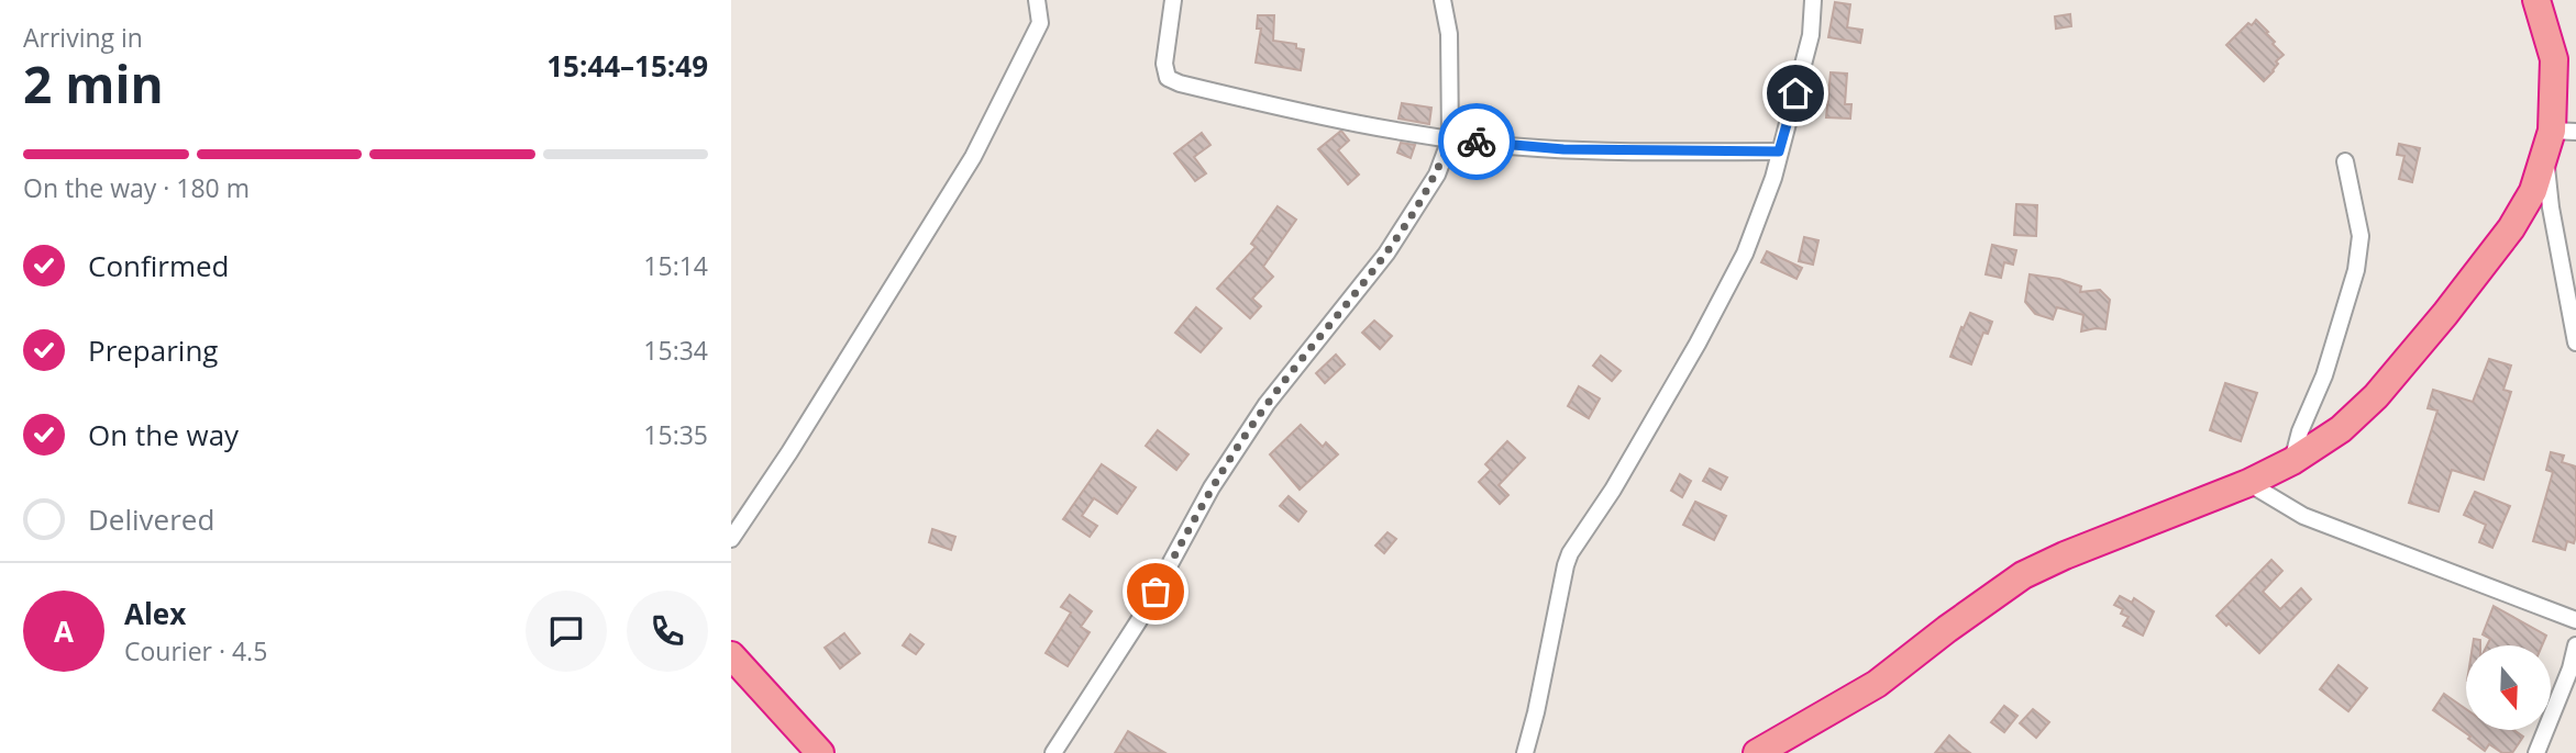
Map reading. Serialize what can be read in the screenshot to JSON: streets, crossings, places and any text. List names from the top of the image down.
{
  "north": "bottom",
  "page": {
    "heading": ["2 min", "Arriving in", "15:44–15:49"],
    "panel": ["Alex", "Courier · 4.5"],
    "bar": "On the way · 180 m",
    "list": [
      ["Confirmed", "15:14"],
      ["Preparing", "15:34"],
      ["On the way", "15:35"],
      "Delivered"
    ],
    "round": "A"
  }
}
